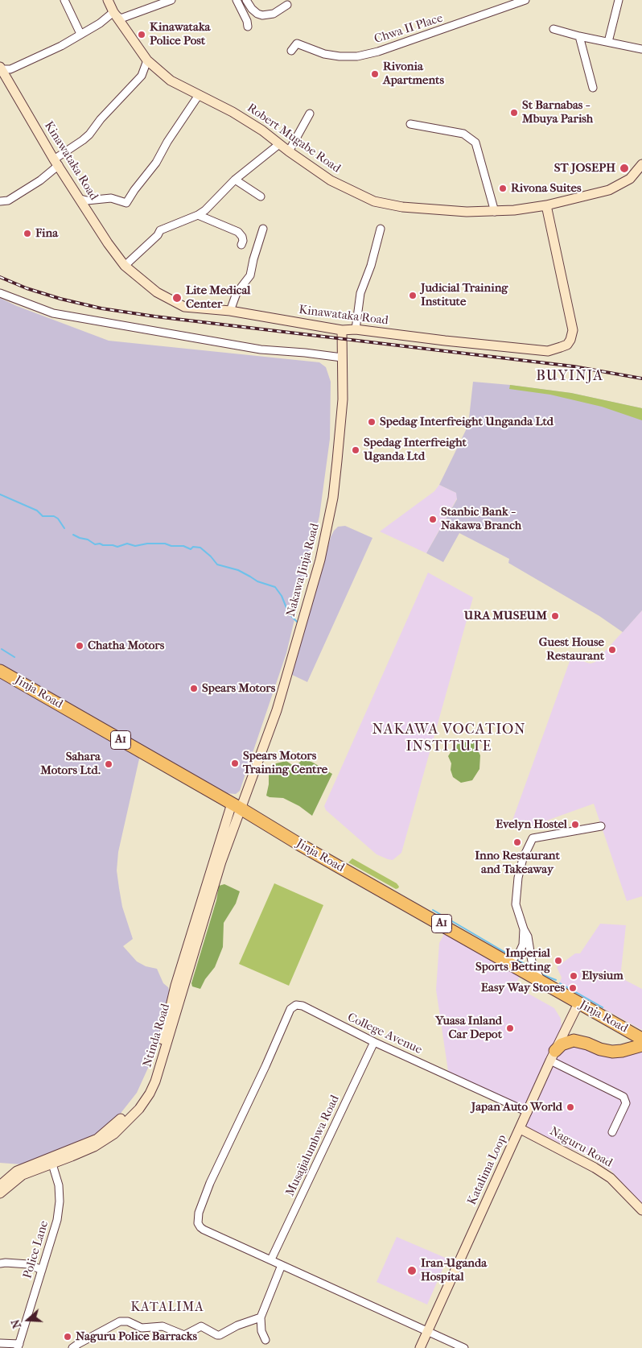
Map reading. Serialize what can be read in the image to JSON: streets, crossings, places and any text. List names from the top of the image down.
{
  "streets": {
    "highway": ["Jinja Road", "A1"],
    "street": [
      "Chwa II Place",
      "Robert Mugabe Road",
      "Kinawataka Road",
      "Nakawa Jinja Road",
      "College Avenue",
      "Ntinda Road",
      "Musajjalumbwa Road",
      "Naguru Road",
      "Katalima Loop",
      "Police Lane"
    ]
  },
  "crossings": [
    ["Robert Mugabe Road", "Kinawataka Road"],
    ["Kinawataka Road", "Nakawa Jinja Road"],
    ["Nakawa Jinja Road", "Jinja Road"],
    ["Nakawa Jinja Road", "Ntinda Road"],
    ["Jinja Road", "Ntinda Road"],
    ["Jinja Road", "Katalima Loop"],
    ["College Avenue", "Musajjalumbwa Road"],
    ["College Avenue", "Katalima Loop"],
    ["Ntinda Road", "Police Lane"],
    ["Naguru Road", "Katalima Loop"]
  ],
  "districts": ["BUYINJA", "NAKAWA VOCATION INSTITUTE", "KATALIMA"],
  "places": [
    "Kinawataka Police Post",
    "Rivonia Apartments",
    "St Barnabas - Mbuya Parish",
    "ST JOSEPH",
    "Rivona Suites",
    "Fina",
    "Judicial Training Institute",
    "Lite Medical Center",
    "Spedag Interfreight Unganda Ltd",
    "Spedag Interfreight Uganda Ltd",
    "Stanbic Bank - Nakawa Branch",
    "URA MUSEUM",
    "Chatha Motors",
    "Guest House Restaurant",
    "Spears Motors",
    "Spears Motors Training Centre",
    "Sahara Motors Ltd.",
    "Evelyn Hostel",
    "Inno Restaurant and Takeaway",
    "Imperial Sports Betting",
    "Elysium",
    "Easy Way Stores",
    "Yuasa Inland Car Depot",
    "Japan Auto World",
    "Iran-Uganda Hospital",
    "Naguru Police Barracks"
  ],
  "north": "left"
}
